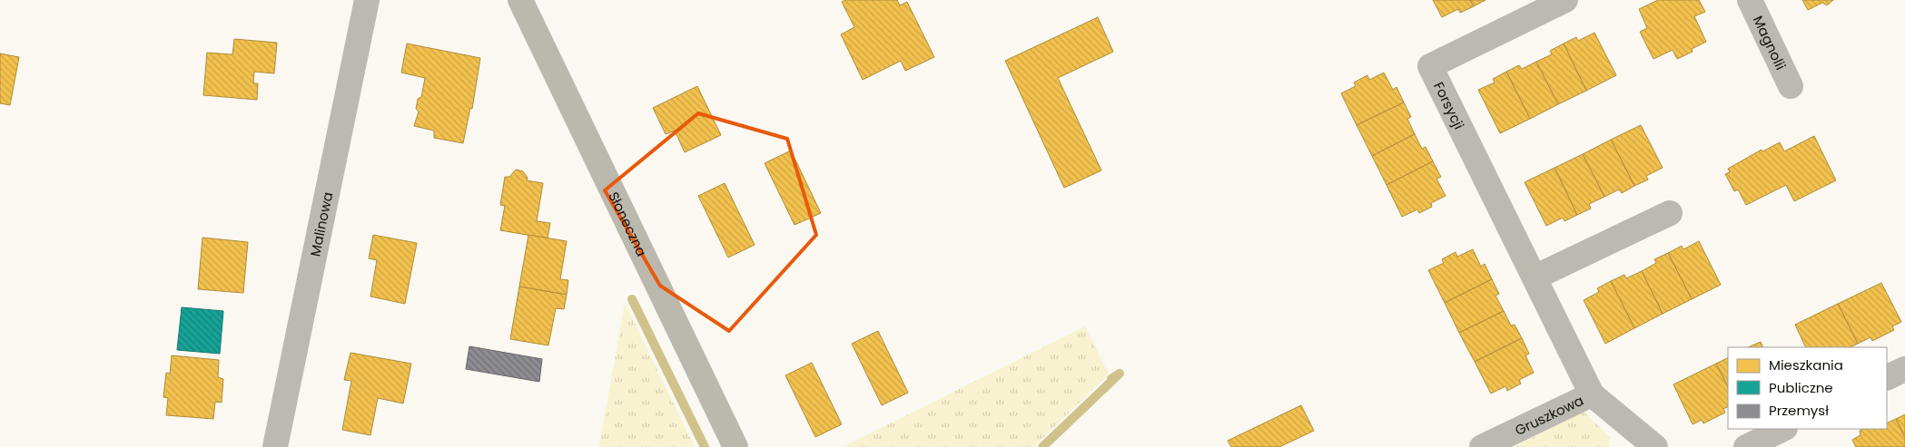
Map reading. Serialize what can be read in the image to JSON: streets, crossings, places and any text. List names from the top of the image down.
{
  "streets": {
    "street": [
      "Magnolii",
      "Forsycji",
      "Malinowa",
      "Słoneczna",
      "Gruszkowa"
    ]
  },
  "crossings": [
    ["Forsycji", "Gruszkowa"]
  ],
  "legend": ["Mieszkania", "Publiczne", "Przemysł"]
}
